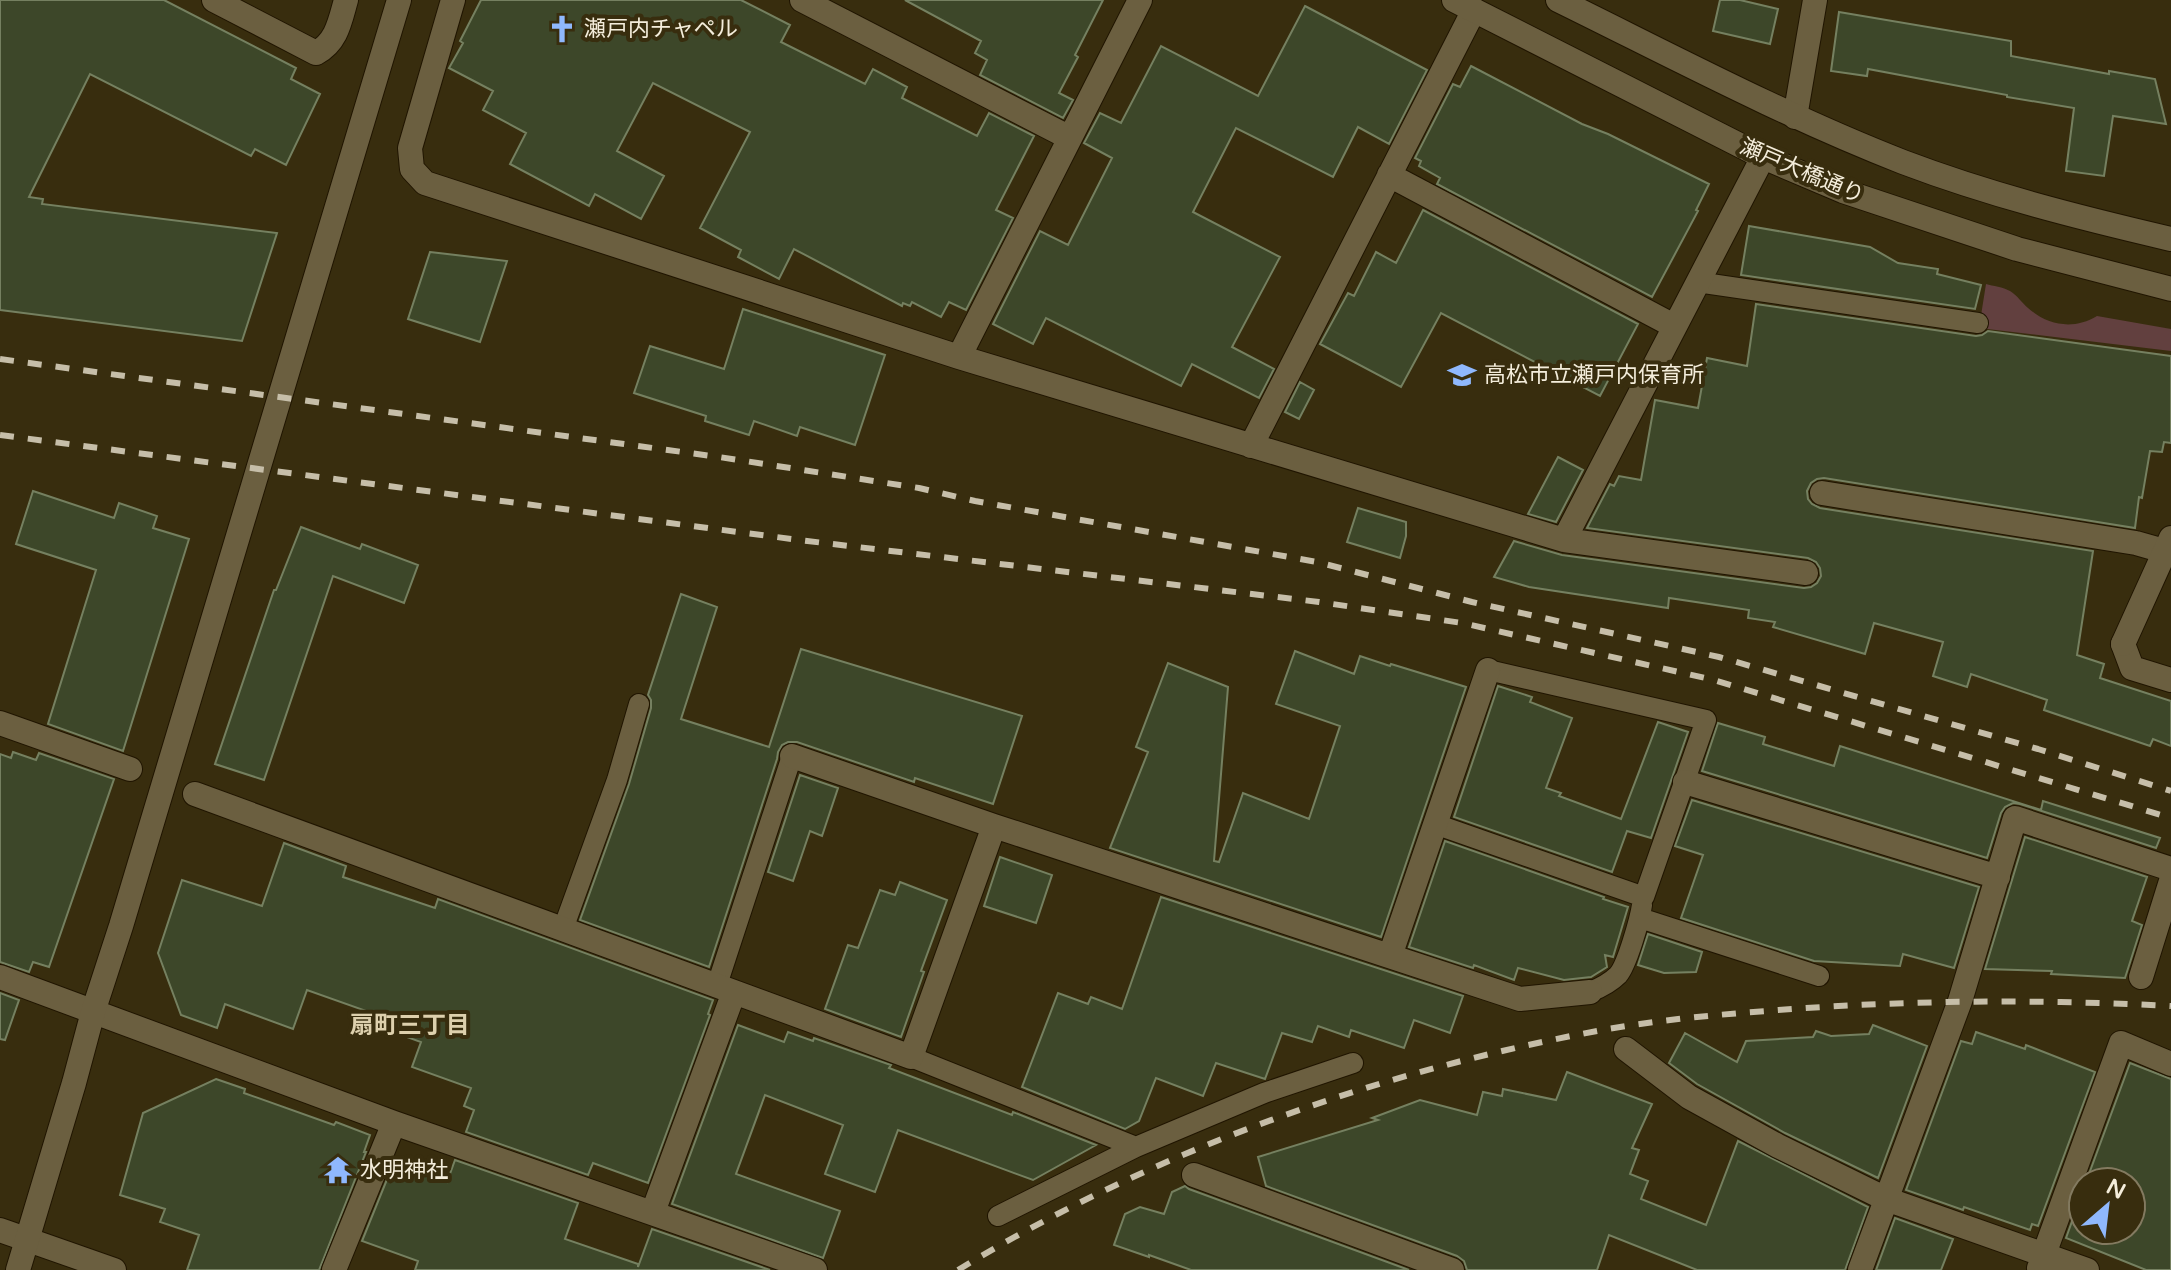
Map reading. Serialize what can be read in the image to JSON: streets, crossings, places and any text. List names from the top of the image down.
{
  "streets": {
    "street": ["瀬戸大橋通り"]
  },
  "districts": ["扇町三丁目"],
  "places": {
    "church": ["瀬戸内チャペル"],
    "school or university": ["高松市立瀬戸内保育所"],
    "temple": ["水明神社"]
  },
  "north": "top right"
}
